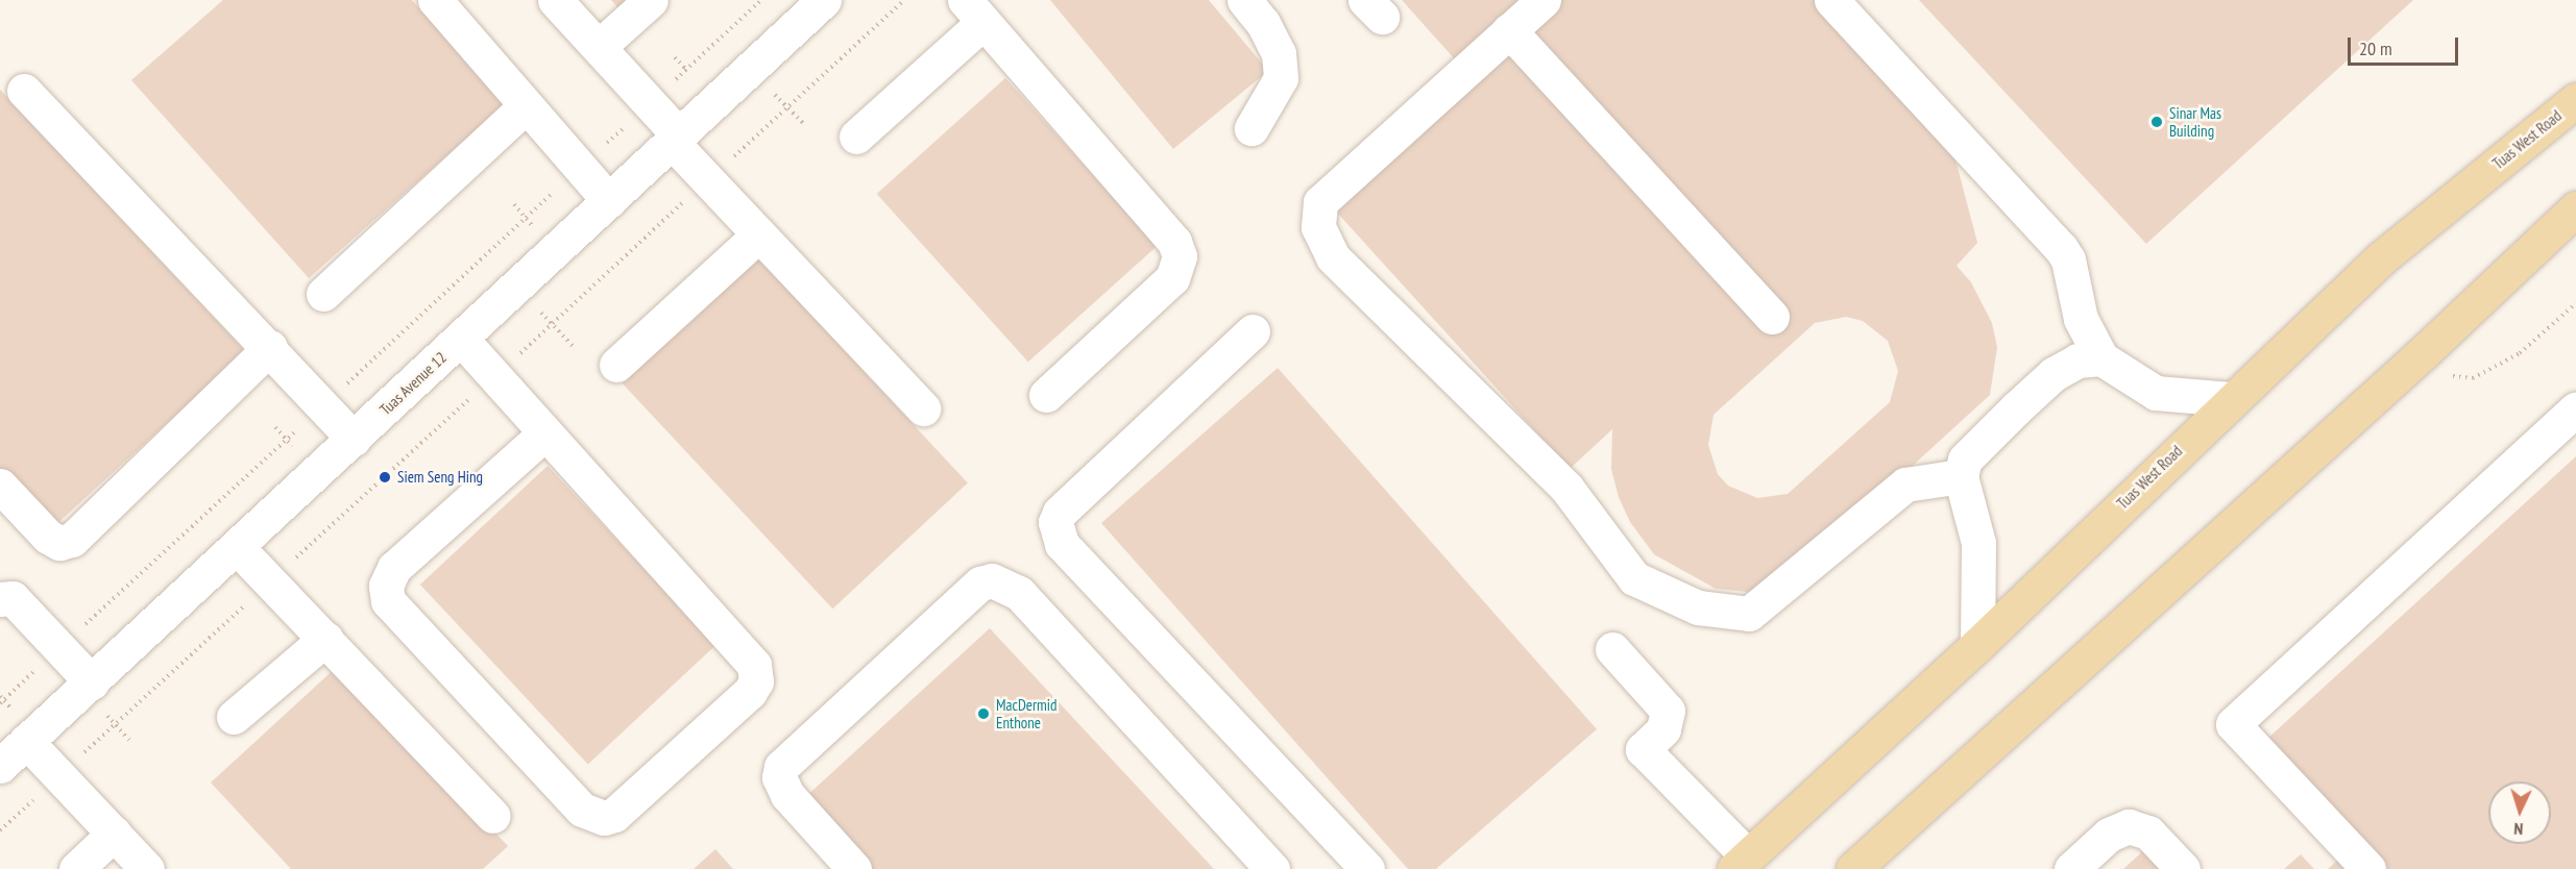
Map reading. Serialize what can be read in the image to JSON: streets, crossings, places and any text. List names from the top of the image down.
{
  "streets": {
    "main road": ["Tuas West Road"],
    "street": ["Tuas Avenue 12"]
  },
  "places": ["Sinar Mas Building", "Siem Seng Hing", "MacDermid Enthone"],
  "scale_bar": "20 m",
  "north": "bottom"
}
